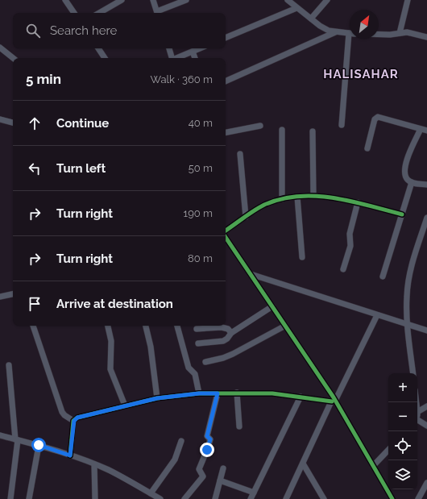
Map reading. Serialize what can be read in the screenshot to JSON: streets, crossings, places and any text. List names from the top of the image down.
{
  "districts": ["HALISAHAR"],
  "north": "top right",
  "page": {
    "search": "Search here",
    "heading": ["5 min", "Walk · 360 m"],
    "list": [
      ["Continue", "40 m"],
      ["Turn left", "50 m"],
      ["Turn right", "190 m"],
      ["Turn right", "80 m"],
      "Arrive at destination"
    ],
    "map_buttons": ["+", "−"]
  }
}
